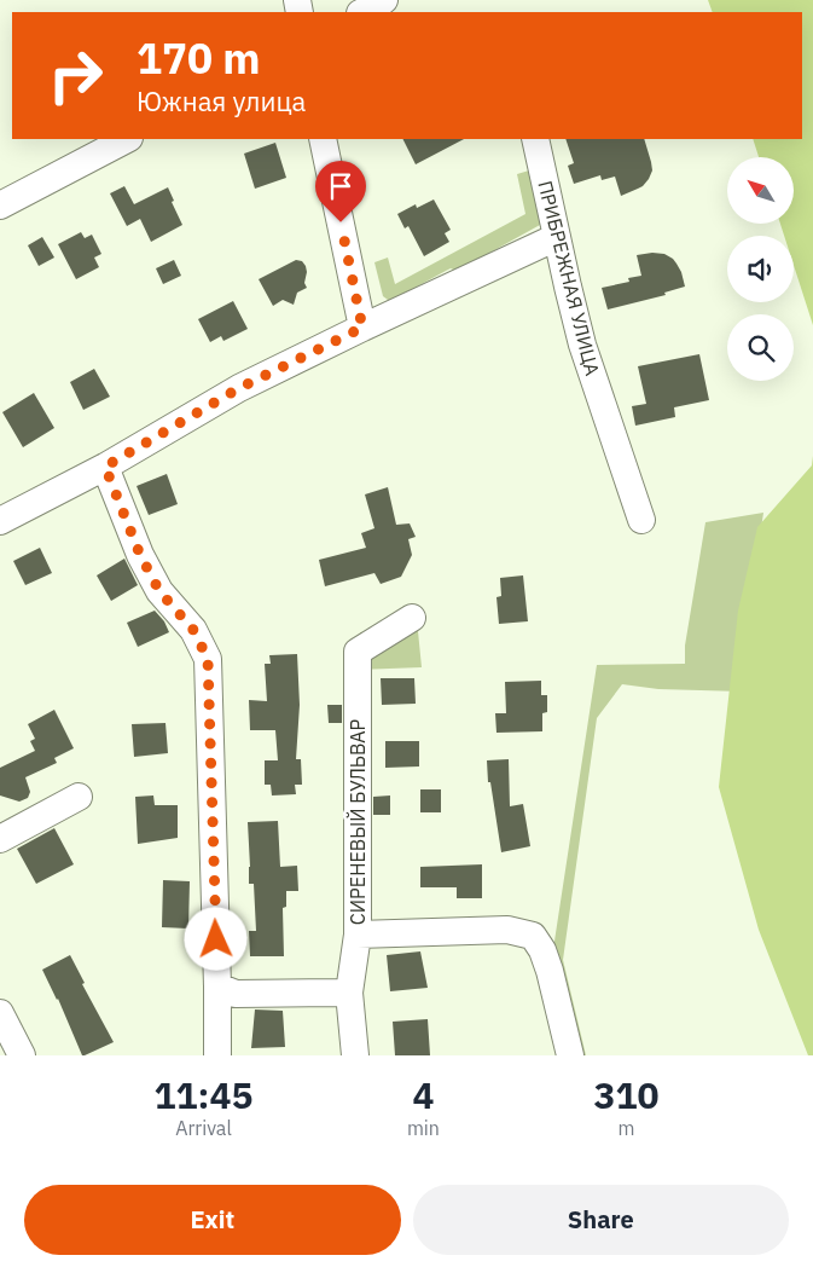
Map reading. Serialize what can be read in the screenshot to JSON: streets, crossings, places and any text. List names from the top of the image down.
{
  "streets": {
    "street": ["ПРИБРЕЖНАЯ УЛИЦА", "СИРЕНЕВЫЙ БУЛЬВАР"]
  },
  "north": "top left",
  "page": {
    "turn": ["170 m", "Южная улица"],
    "eta": [
      "11:45",
      "Arrival",
      "4",
      "min",
      "310",
      "m"
    ],
    "buttons": ["Exit", "Share"]
  }
}
